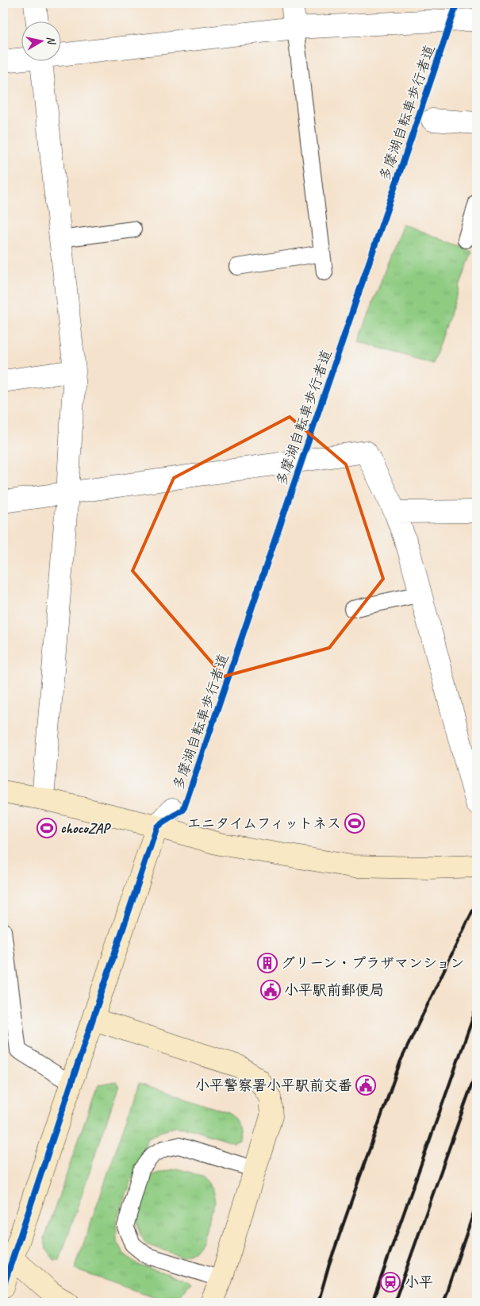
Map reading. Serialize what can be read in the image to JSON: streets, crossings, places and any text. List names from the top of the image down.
{
  "streets": {
    "cycle path": ["多摩湖自転車歩行者道"]
  },
  "places": {
    "sports": ["エニタイムフィットネス", "chocoZAP"],
    "building": ["グリーン・プラザマンション"],
    "public building": ["小平駅前郵便局", "小平警察署小平駅前交番"],
    "station": ["小平"]
  },
  "north": "right"
}
